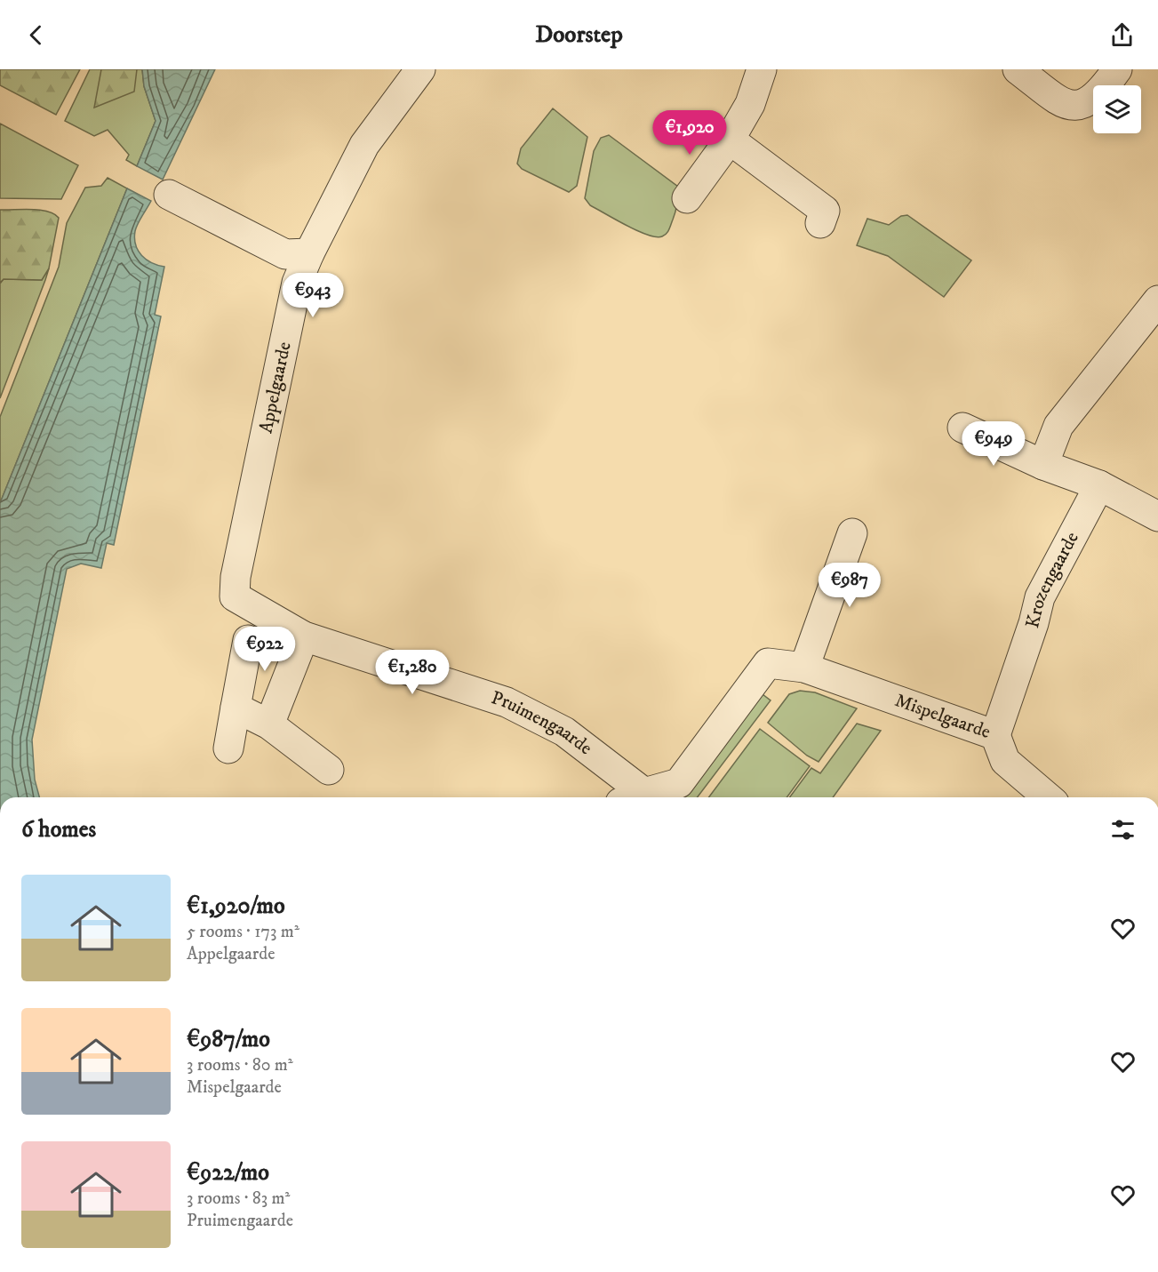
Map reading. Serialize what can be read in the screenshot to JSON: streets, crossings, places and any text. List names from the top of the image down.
{
  "streets": {
    "street": [
      "Appelgaarde",
      "Krozengaarde",
      "Mispelgaarde",
      "Pruimengaarde"
    ]
  },
  "crossings": [
    ["Appelgaarde", "Pruimengaarde"],
    ["Krozengaarde", "Mispelgaarde"]
  ],
  "page": {
    "header": "Doorstep",
    "price": [
      "€1,920",
      "€943",
      "€949",
      "€987",
      "€922",
      "€1,280"
    ],
    "heading": "6 homes",
    "list": [
      {
        "name": "€1,920/mo",
        "note": "5 rooms · 173 m² · Appelgaarde"
      },
      {
        "name": "€987/mo",
        "note": "3 rooms · 80 m² · Mispelgaarde"
      },
      {
        "name": "€922/mo",
        "note": "3 rooms · 83 m² · Pruimengaarde"
      }
    ]
  }
}
